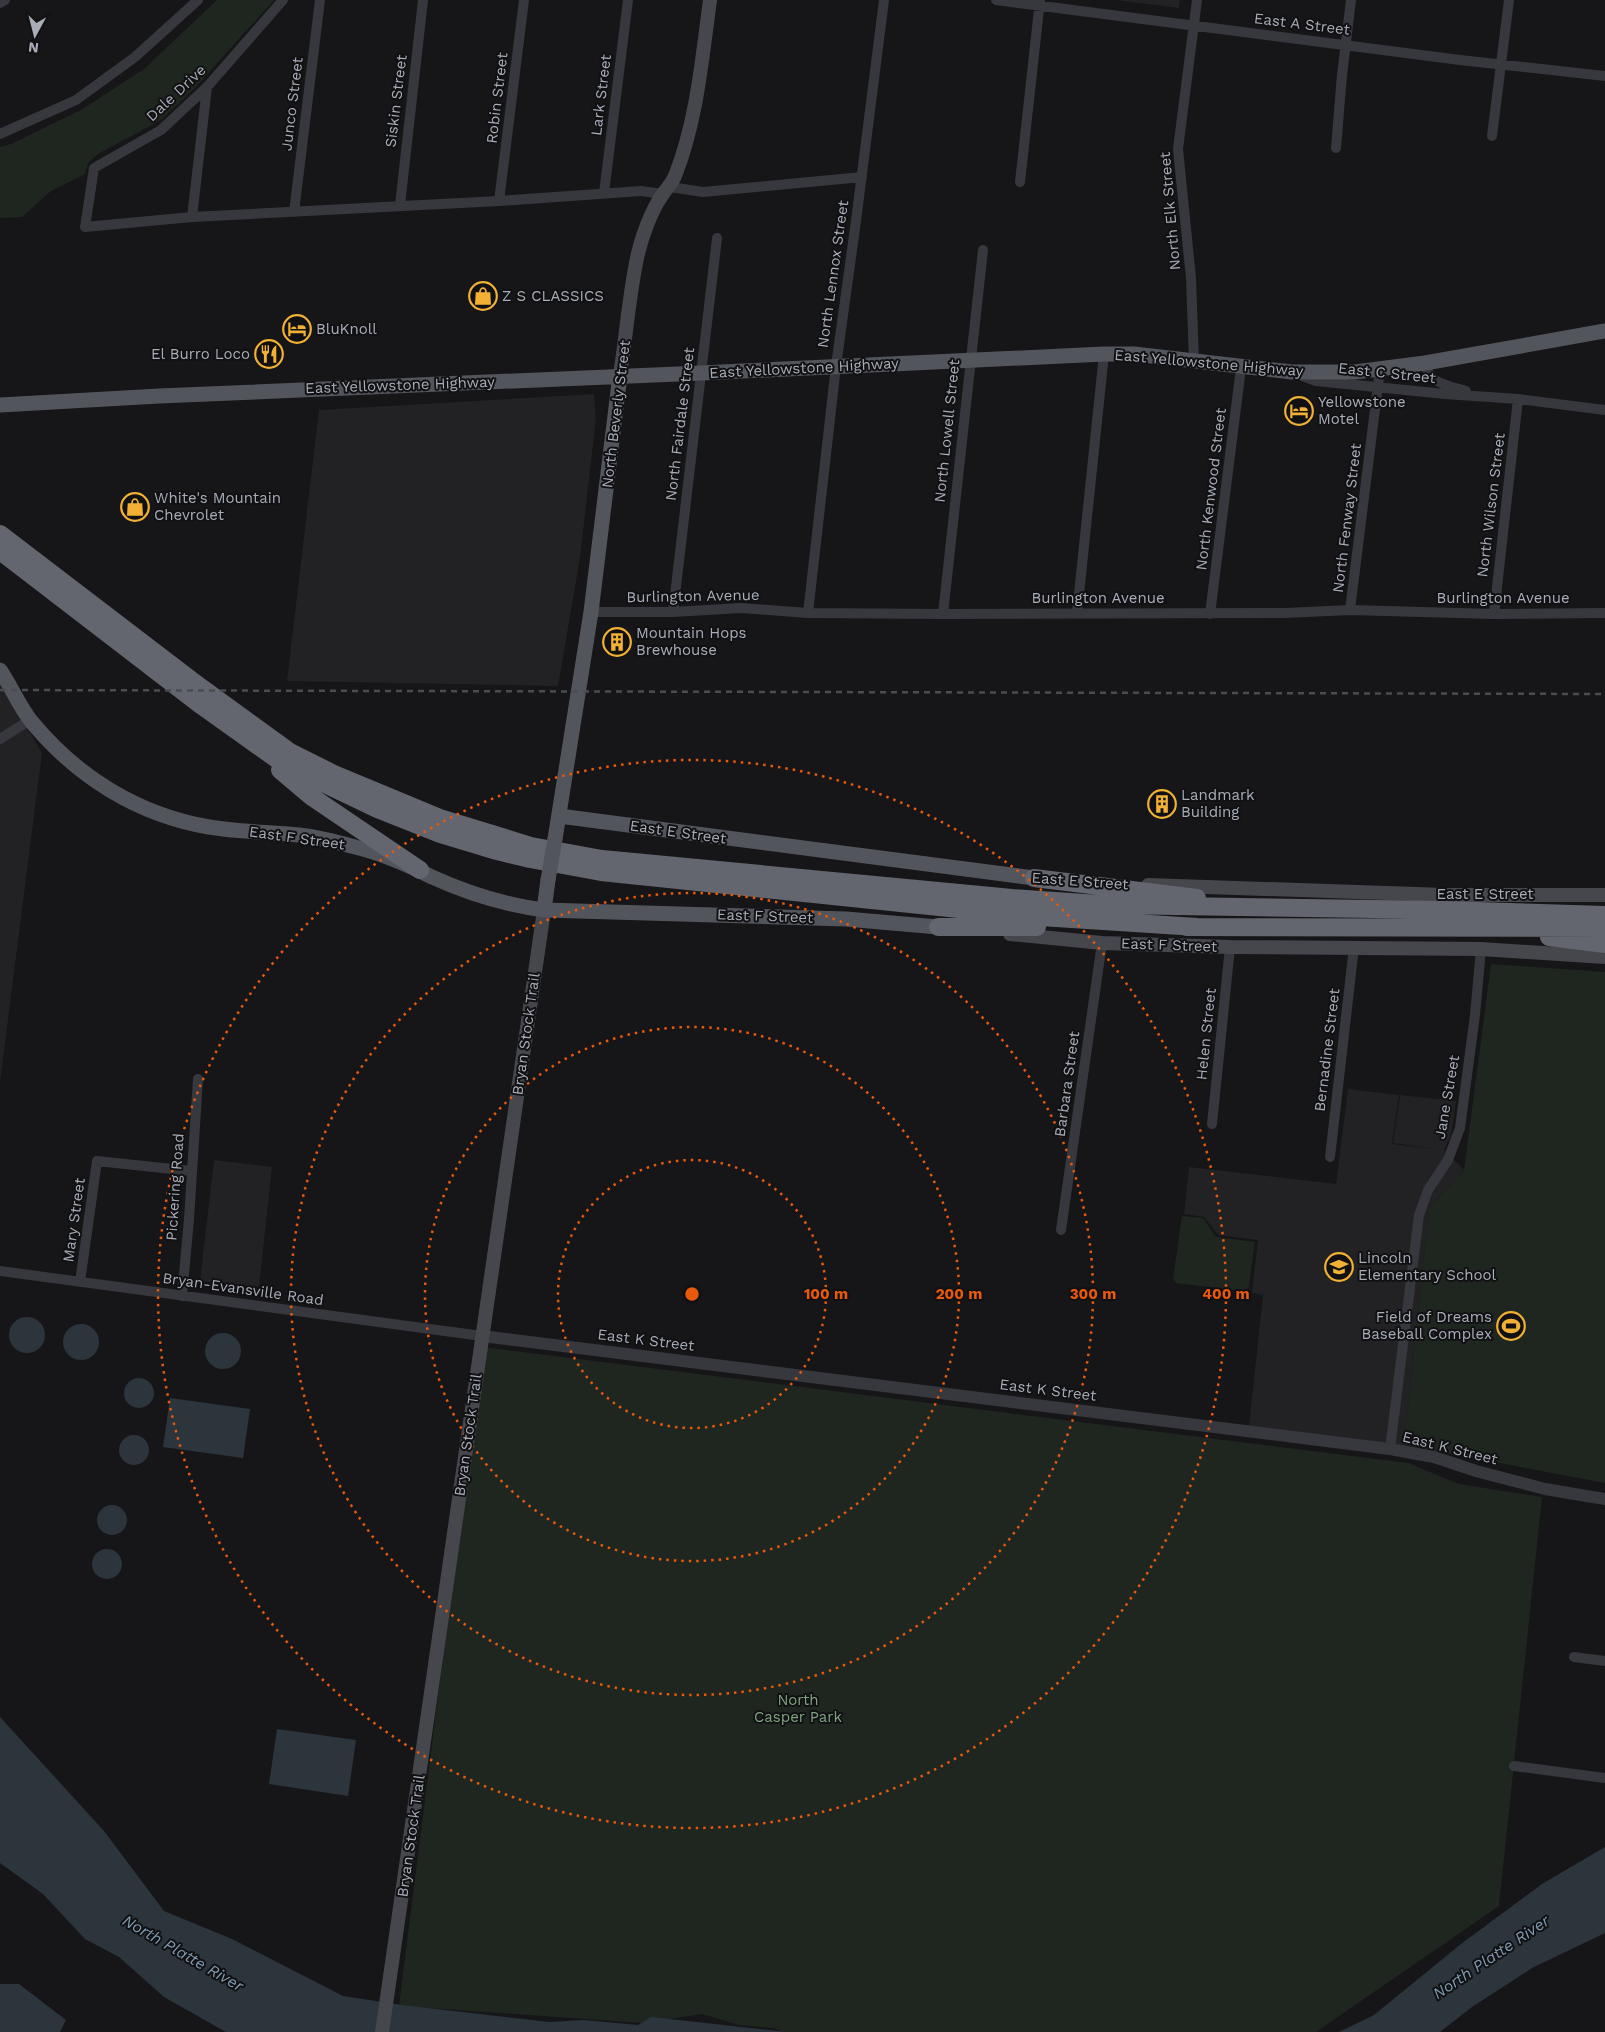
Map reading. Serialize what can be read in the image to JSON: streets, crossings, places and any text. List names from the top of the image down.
{
  "streets": {
    "main road": [
      "East Yellowstone Highway",
      "North Beverly Street",
      "East E Street",
      "East F Street",
      "Bryan Stock Trail"
    ],
    "street": [
      "East A Street",
      "Dale Drive",
      "Lark Street",
      "Robin Street",
      "Siskin Street",
      "Junco Street",
      "North Elk Street",
      "North Lennox Street",
      "East C Street",
      "North Fairdale Street",
      "North Lowell Street",
      "North Kenwood Street",
      "North Wilson Street",
      "North Fenway Street",
      "Burlington Avenue",
      "Helen Street",
      "Bernadine Street",
      "Barbara Street",
      "Jane Street",
      "Pickering Road",
      "Mary Street",
      "Bryan-Evansville Road",
      "East K Street"
    ]
  },
  "crossings": [
    ["East A Street", "North Elk Street"],
    ["North Elk Street", "East Yellowstone Highway"],
    ["North Lennox Street", "East Yellowstone Highway"],
    ["North Lennox Street", "Burlington Avenue"],
    ["East Yellowstone Highway", "East C Street"],
    ["East Yellowstone Highway", "North Beverly Street"],
    ["East Yellowstone Highway", "North Fairdale Street"],
    ["East Yellowstone Highway", "North Lowell Street"],
    ["East Yellowstone Highway", "North Kenwood Street"],
    ["East Yellowstone Highway", "North Fenway Street"],
    ["East C Street", "North Wilson Street"],
    ["East C Street", "North Fenway Street"],
    ["North Beverly Street", "Burlington Avenue"],
    ["North Beverly Street", "East E Street"],
    ["North Beverly Street", "Bryan Stock Trail"],
    ["North Fairdale Street", "Burlington Avenue"],
    ["North Lowell Street", "Burlington Avenue"],
    ["North Kenwood Street", "Burlington Avenue"],
    ["North Wilson Street", "Burlington Avenue"],
    ["North Fenway Street", "Burlington Avenue"],
    ["East F Street", "Bryan Stock Trail"],
    ["East F Street", "Helen Street"],
    ["East F Street", "Bernadine Street"],
    ["East F Street", "Barbara Street"],
    ["East F Street", "Jane Street"],
    ["Bryan Stock Trail", "Bryan-Evansville Road"],
    ["Bryan Stock Trail", "East K Street"],
    ["Jane Street", "East K Street"],
    ["Pickering Road", "Mary Street"],
    ["Pickering Road", "Bryan-Evansville Road"],
    ["Mary Street", "Bryan-Evansville Road"],
    ["Bryan-Evansville Road", "East K Street"]
  ],
  "water": ["North Platte River"],
  "parks": ["North Casper Park"],
  "places": {
    "shop": ["Z S CLASSICS", "White's Mountain Chevrolet"],
    "hotel": ["BluKnoll", "Yellowstone Motel"],
    "restaurant": ["El Burro Loco"],
    "building": ["Mountain Hops Brewhouse", "Landmark Building"],
    "school or university": ["Lincoln Elementary School"],
    "sports": ["Field of Dreams Baseball Complex"]
  },
  "north": "bottom",
  "rings": [
    "100 m",
    "200 m",
    "300 m",
    "400 m"
  ]
}
